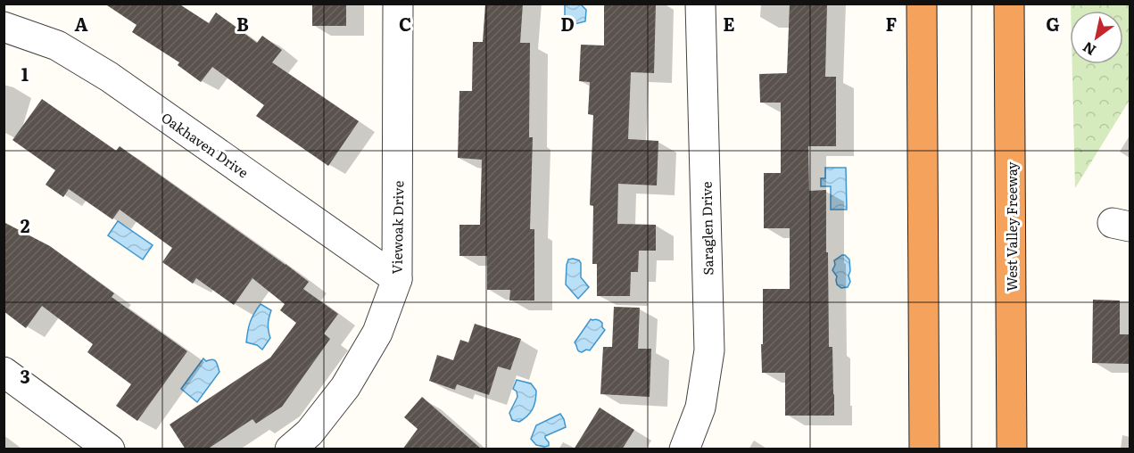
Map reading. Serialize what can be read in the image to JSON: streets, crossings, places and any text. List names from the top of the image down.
{
  "streets": {
    "highway": ["West Valley Freeway"],
    "street": ["Oakhaven Drive", "Viewoak Drive", "Saraglen Drive"]
  },
  "crossings": [
    ["Oakhaven Drive", "Viewoak Drive"]
  ],
  "north": "bottom left",
  "grid": {
    "columns": [
      "A",
      "B",
      "C",
      "D",
      "E",
      "F",
      "G"
    ],
    "rows": ["1", "2", "3"]
  }
}
